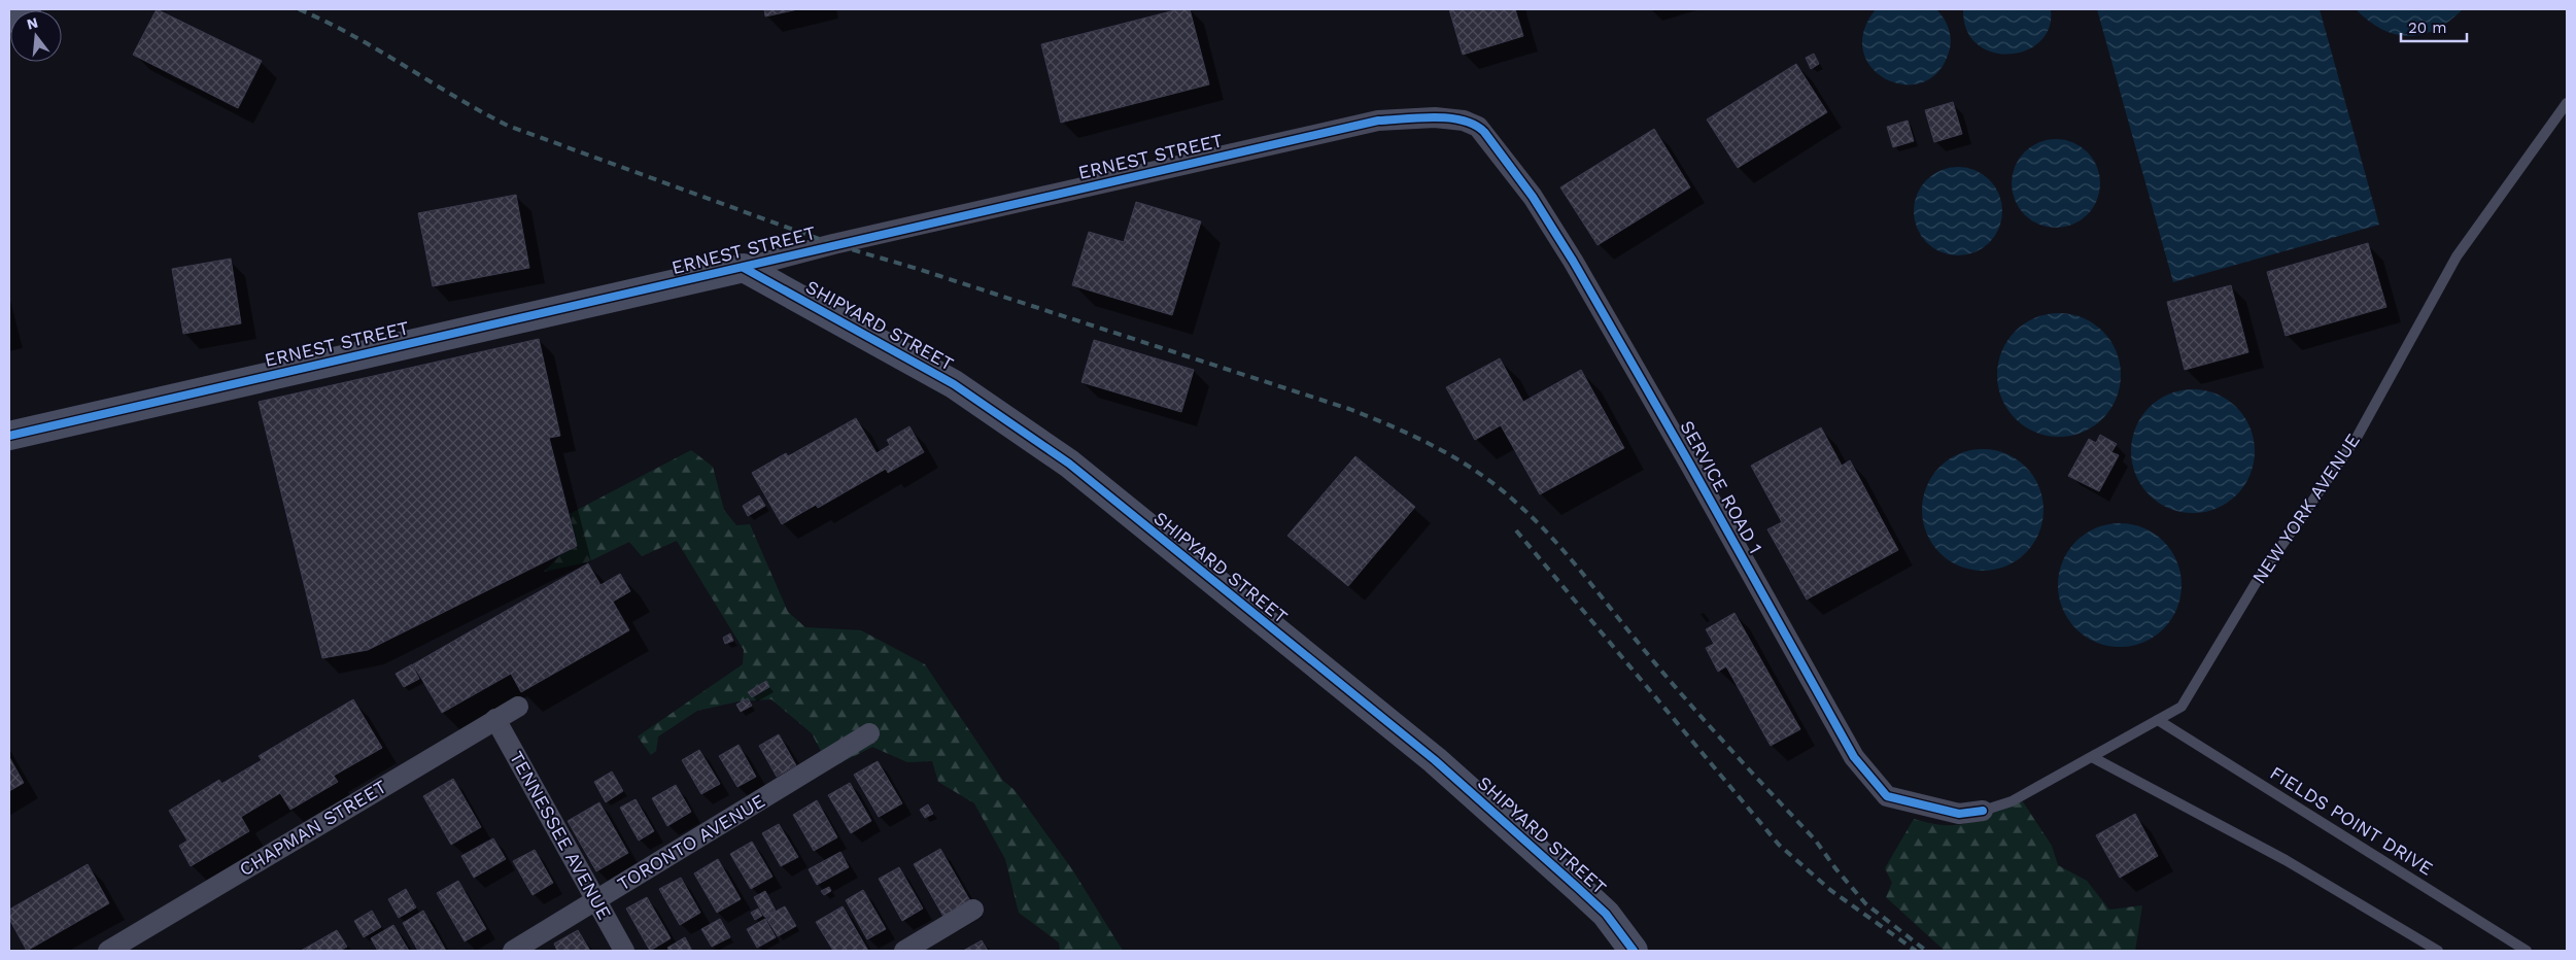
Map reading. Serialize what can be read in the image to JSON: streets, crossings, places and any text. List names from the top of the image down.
{
  "streets": {
    "street": [
      "ERNEST STREET",
      "SHIPYARD STREET",
      "SERVICE ROAD 1",
      "NEW YORK AVENUE",
      "CHAPMAN STREET",
      "TENNESSEE AVENUE",
      "TORONTO AVENUE"
    ],
    "lane": ["FIELDS POINT DRIVE"]
  },
  "crossings": [
    ["ERNEST STREET", "SHIPYARD STREET"],
    ["ERNEST STREET", "SERVICE ROAD 1"],
    ["SERVICE ROAD 1", "NEW YORK AVENUE"],
    ["NEW YORK AVENUE", "FIELDS POINT DRIVE"],
    ["CHAPMAN STREET", "TENNESSEE AVENUE"],
    ["TENNESSEE AVENUE", "TORONTO AVENUE"]
  ],
  "scale_bar": "20 m",
  "north": "top"
}
